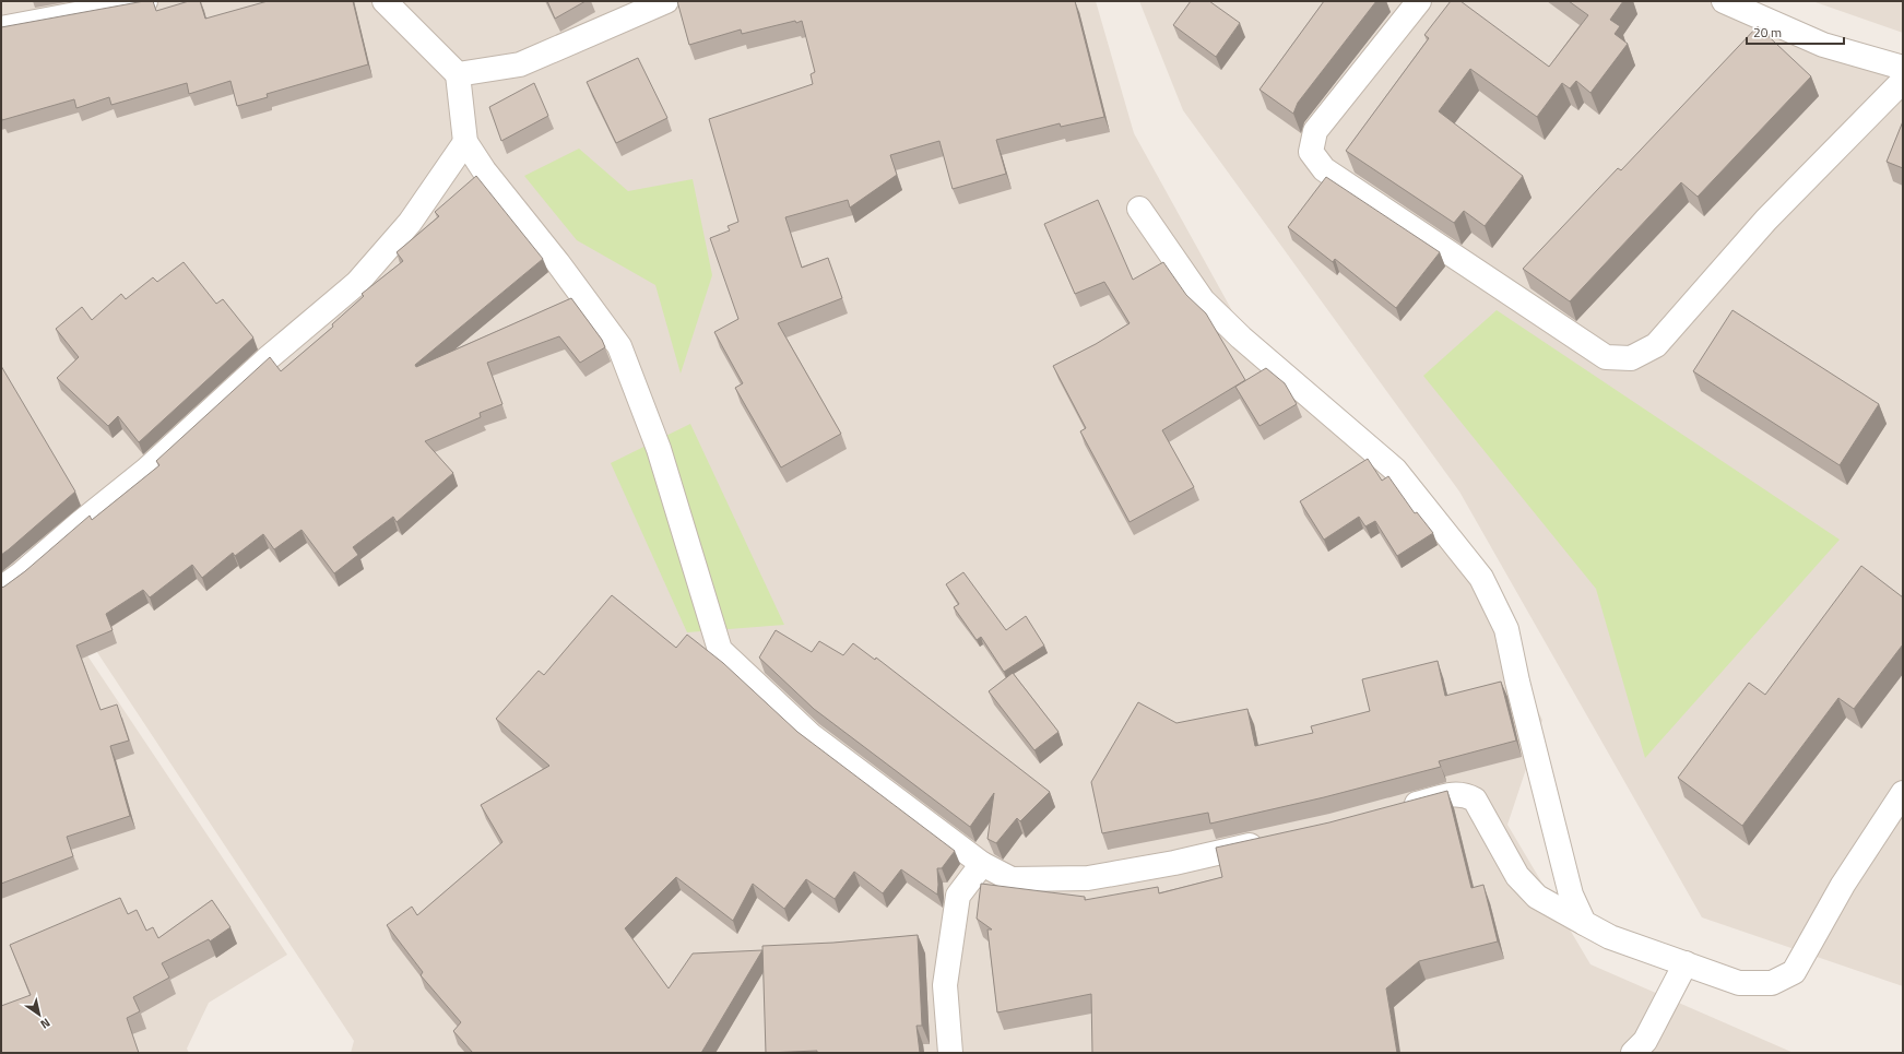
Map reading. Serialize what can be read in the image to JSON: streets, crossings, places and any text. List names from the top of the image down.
{
  "scale_bar": "20 m",
  "north": "bottom right"
}
